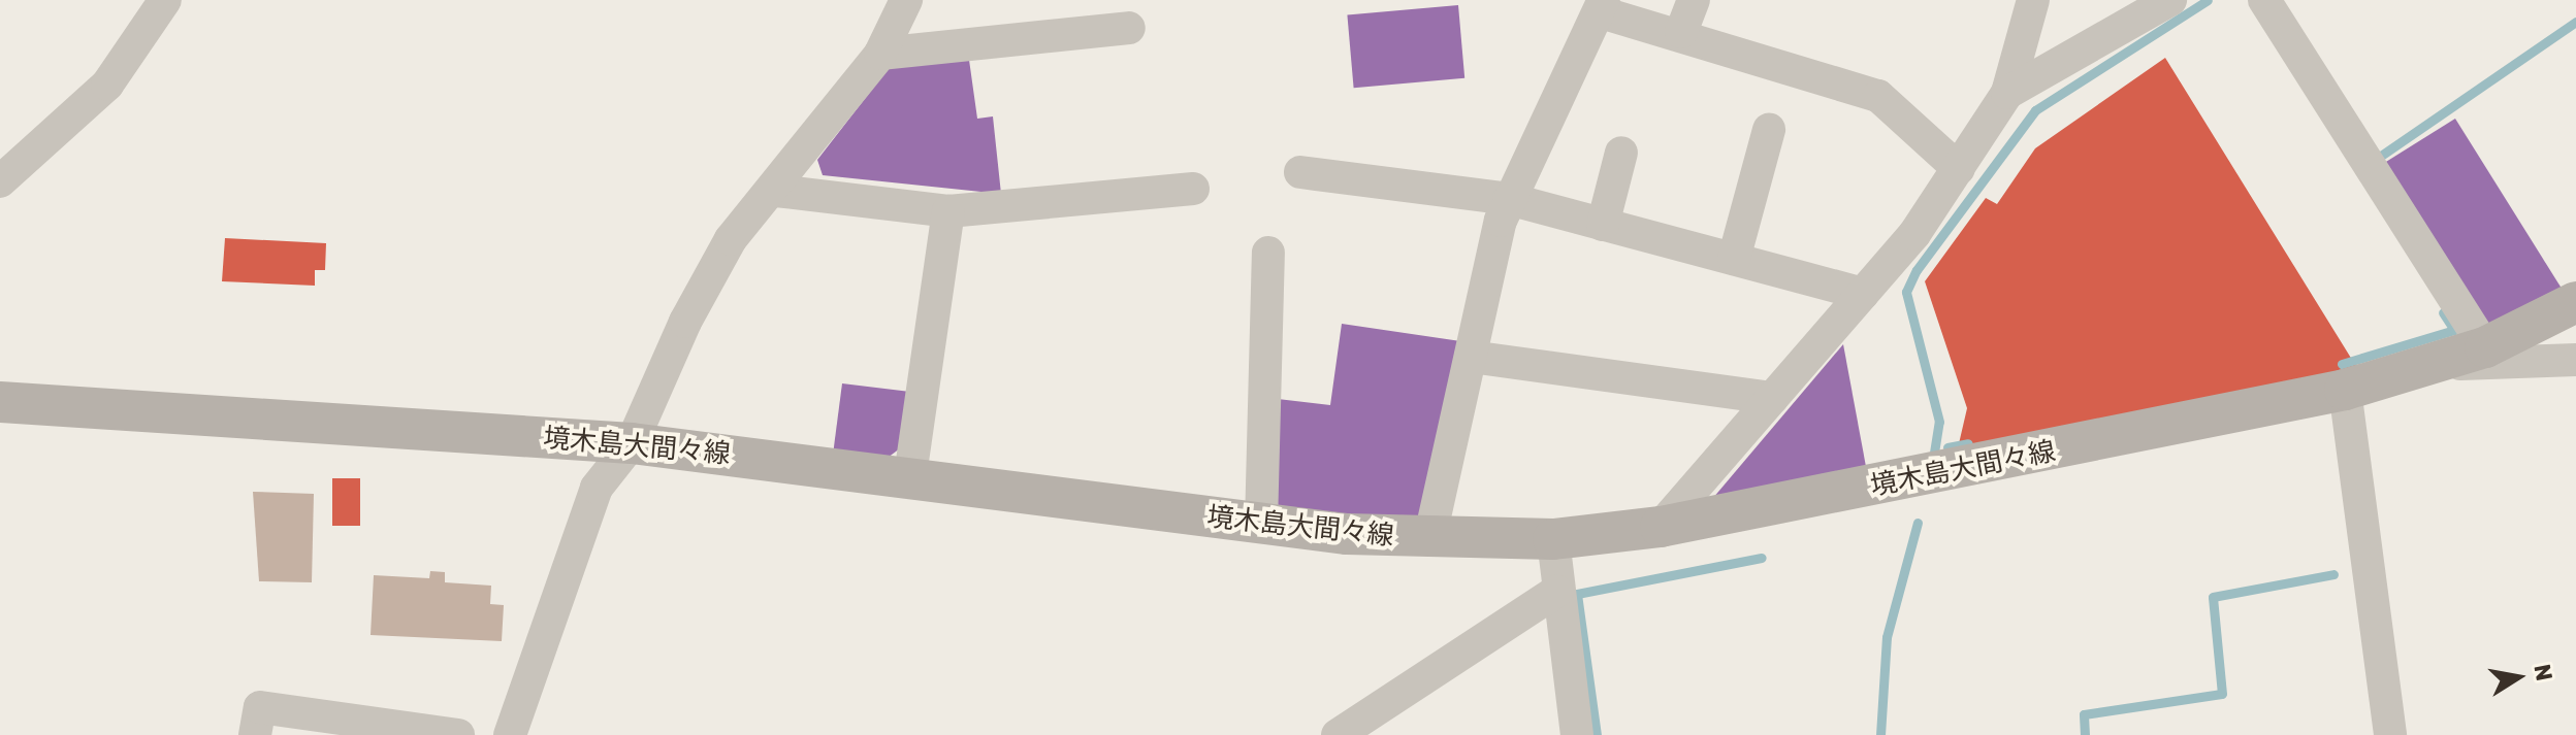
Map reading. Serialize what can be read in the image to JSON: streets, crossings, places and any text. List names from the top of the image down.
{
  "streets": {
    "main road": ["境木島大間々線"]
  },
  "north": "right"
}
